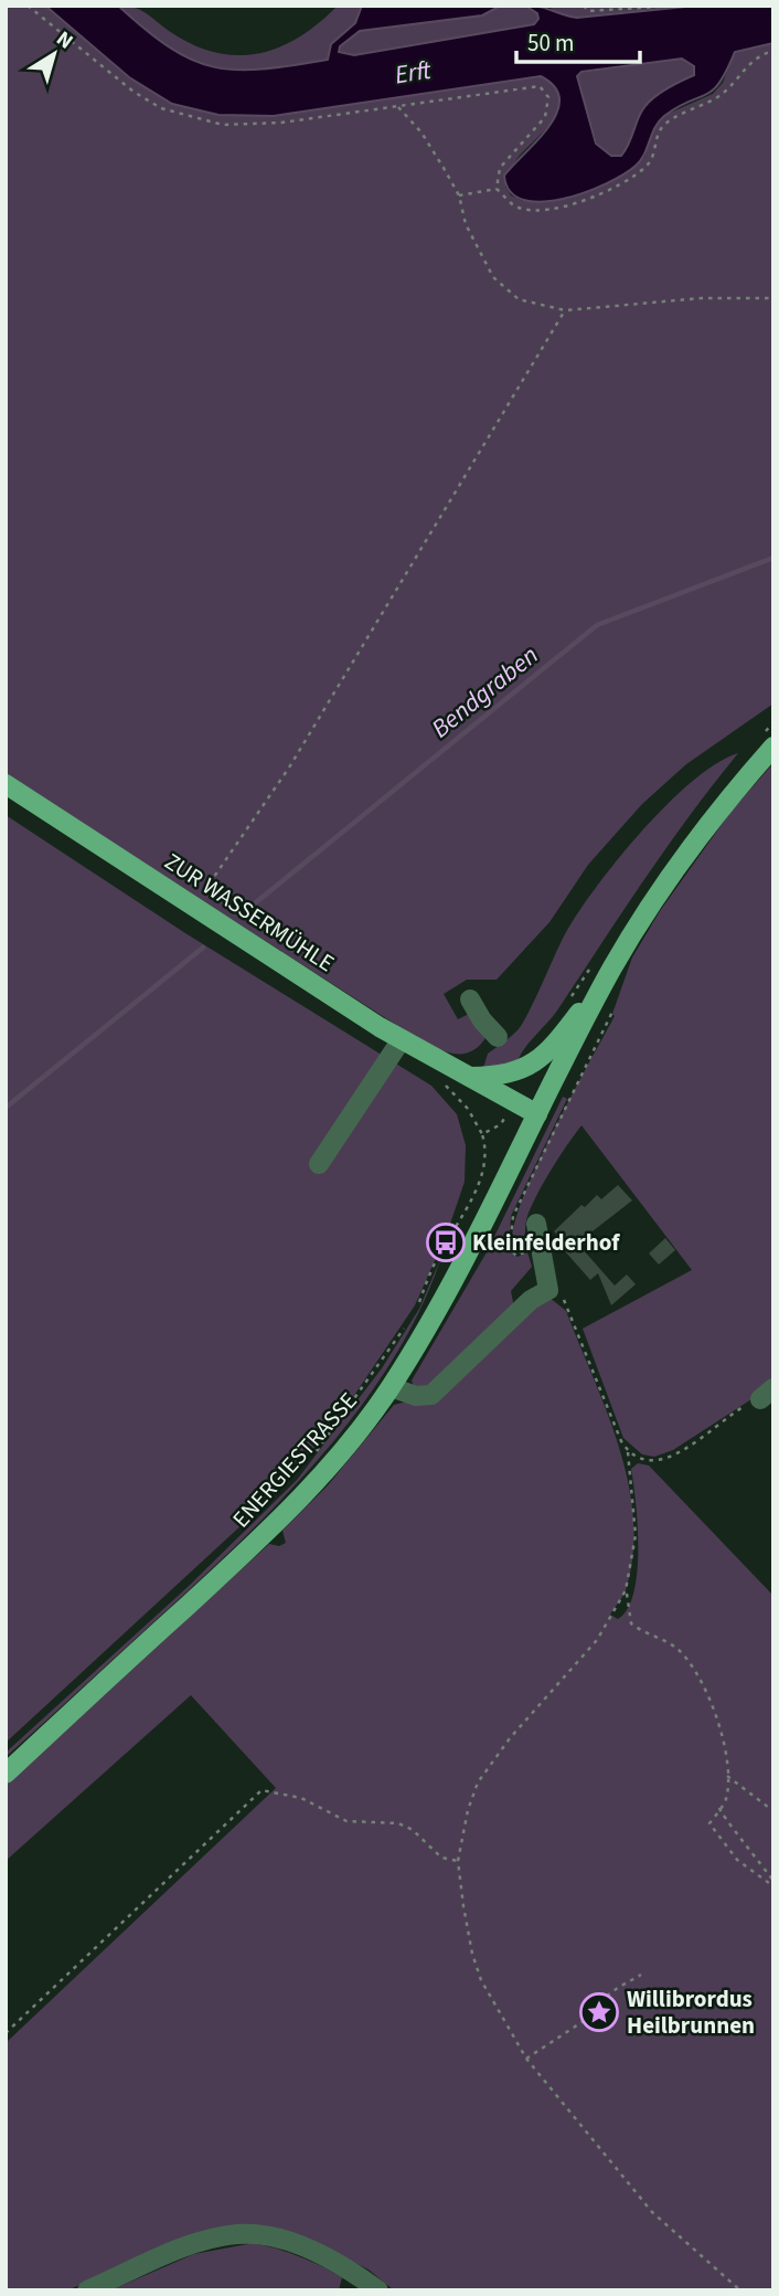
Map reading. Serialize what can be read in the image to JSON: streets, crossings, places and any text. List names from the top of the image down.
{
  "streets": {
    "main road": ["ZUR WASSERMÜHLE", "ENERGIESTRASSE"]
  },
  "crossings": [
    ["ZUR WASSERMÜHLE", "ENERGIESTRASSE"]
  ],
  "water": ["Erft", "Bendgraben"],
  "places": {
    "bus stop": ["Kleinfelderhof"],
    "place": ["Willibrordus Heilbrunnen"]
  },
  "scale_bar": "50 m",
  "north": "top right"
}
